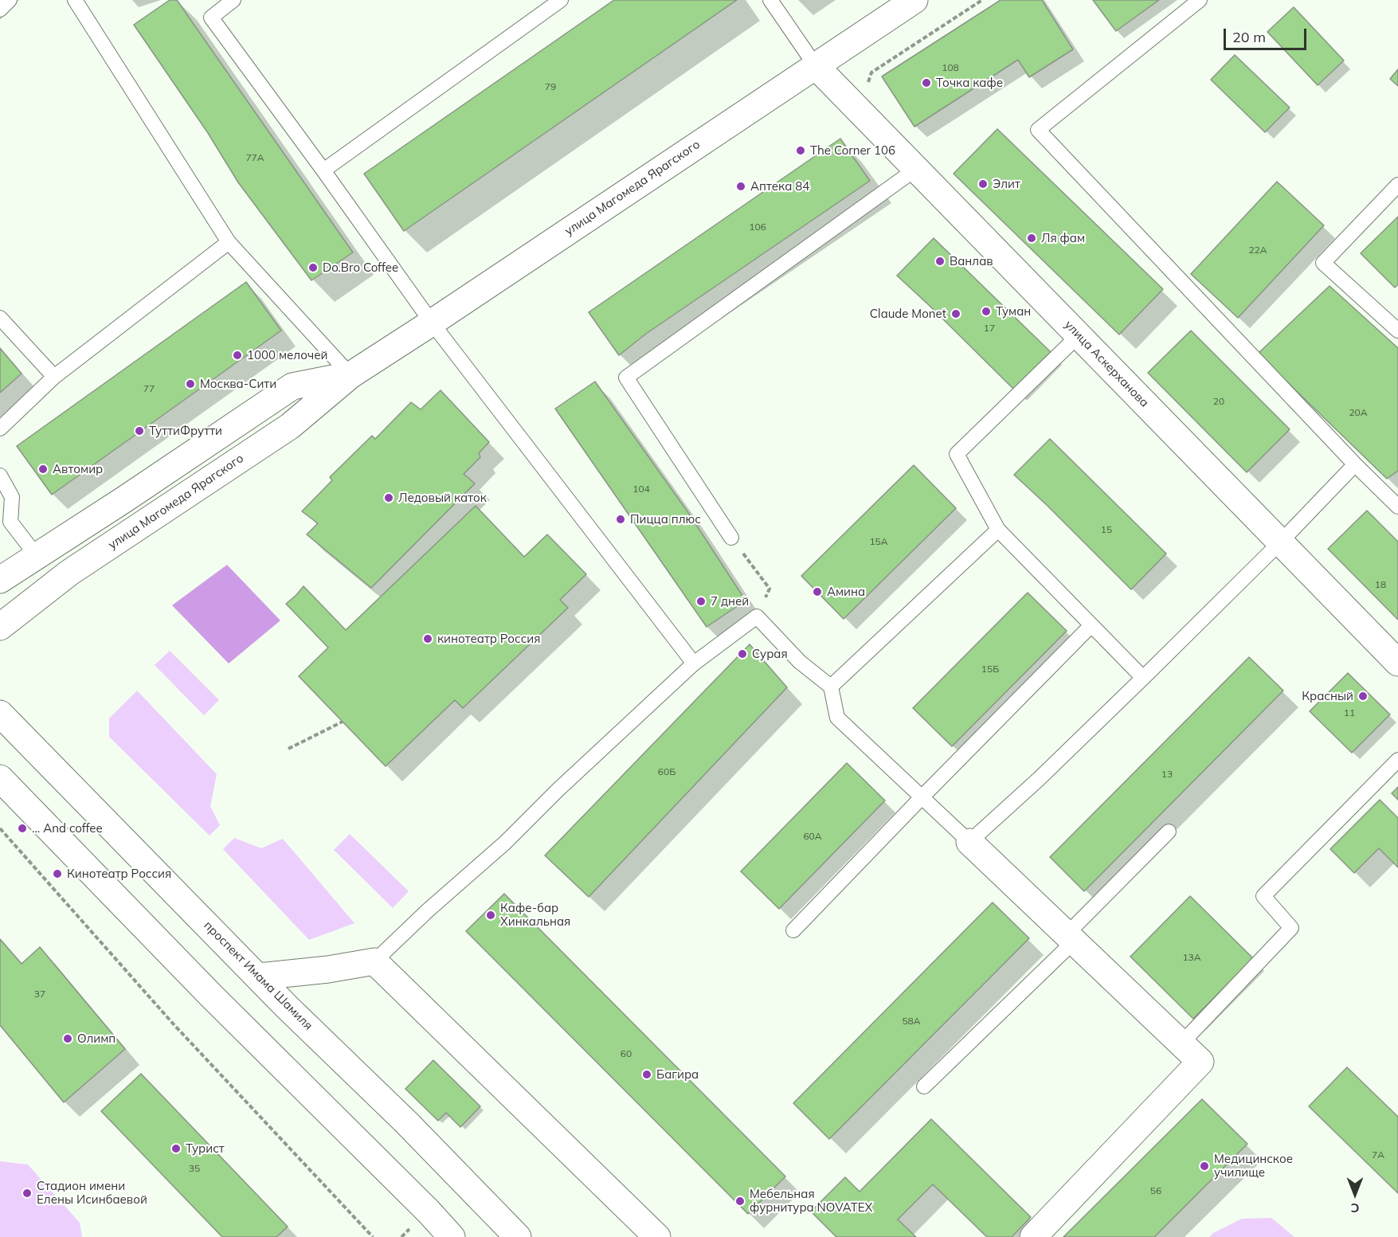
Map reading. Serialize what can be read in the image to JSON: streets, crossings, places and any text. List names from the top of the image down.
{
  "streets": {
    "main road": ["улица Магомеда Ярагского", "улица Аскерханова", "проспект Имама Шамиля"]
  },
  "crossings": [
    ["улица Магомеда Ярагского", "улица Аскерханова"]
  ],
  "places": [
    "Точка кафе",
    "The Corner 106",
    "Элит",
    "Аптека 84",
    "Ля фам",
    "Ванлав",
    "Do.Bro Coffee",
    "Туман",
    "Claude Monet",
    "1000 мелочей",
    "Москва-Сити",
    "ТуттиФрутти",
    "Автомир",
    "Ледовый каток",
    "Пицца плюс",
    "Амина",
    "7 дней",
    "кинотеатр Россия",
    "Сурая",
    "Красный",
    "... And coffee",
    "Кинотеатр Россия",
    "Кафе-бар Хинкальная",
    "Олимп",
    "Багира",
    "Турист",
    "Медицинское училище",
    "Стадион имени Елены Исинбаевой",
    "Мебельная фурнитура NOVATEX"
  ],
  "house_numbers": [
    "108",
    "79",
    "77А",
    "106",
    "22А",
    "17",
    "77",
    "20",
    "20А",
    "104",
    "15",
    "15А",
    "18",
    "15Б",
    "11",
    "60Б",
    "13",
    "60А",
    "13А",
    "37",
    "58А",
    "60",
    "7А",
    "35",
    "56"
  ],
  "scale_bar": "20 m",
  "north": "bottom"
}
